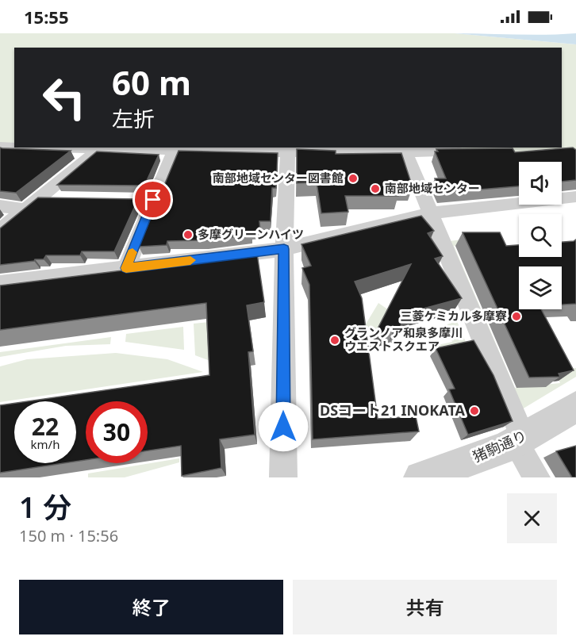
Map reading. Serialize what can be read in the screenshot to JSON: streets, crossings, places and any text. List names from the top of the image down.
{
  "streets": {
    "street": ["猪駒通り"]
  },
  "places": [
    "南部地域センター図書館",
    "南部地域センター",
    "多摩グリーンハイツ",
    "三菱ケミカル多摩寮",
    "グランノア和泉多摩川 ウエストスクエア",
    "DSコート21 INOKATA"
  ],
  "page": {
    "status": "15:55",
    "turn": ["60 m", "左折"],
    "speed": "22 km/h",
    "limit": "30",
    "heading": ["1 分", "150 m · 15:56"],
    "buttons": ["終了", "共有"]
  }
}
